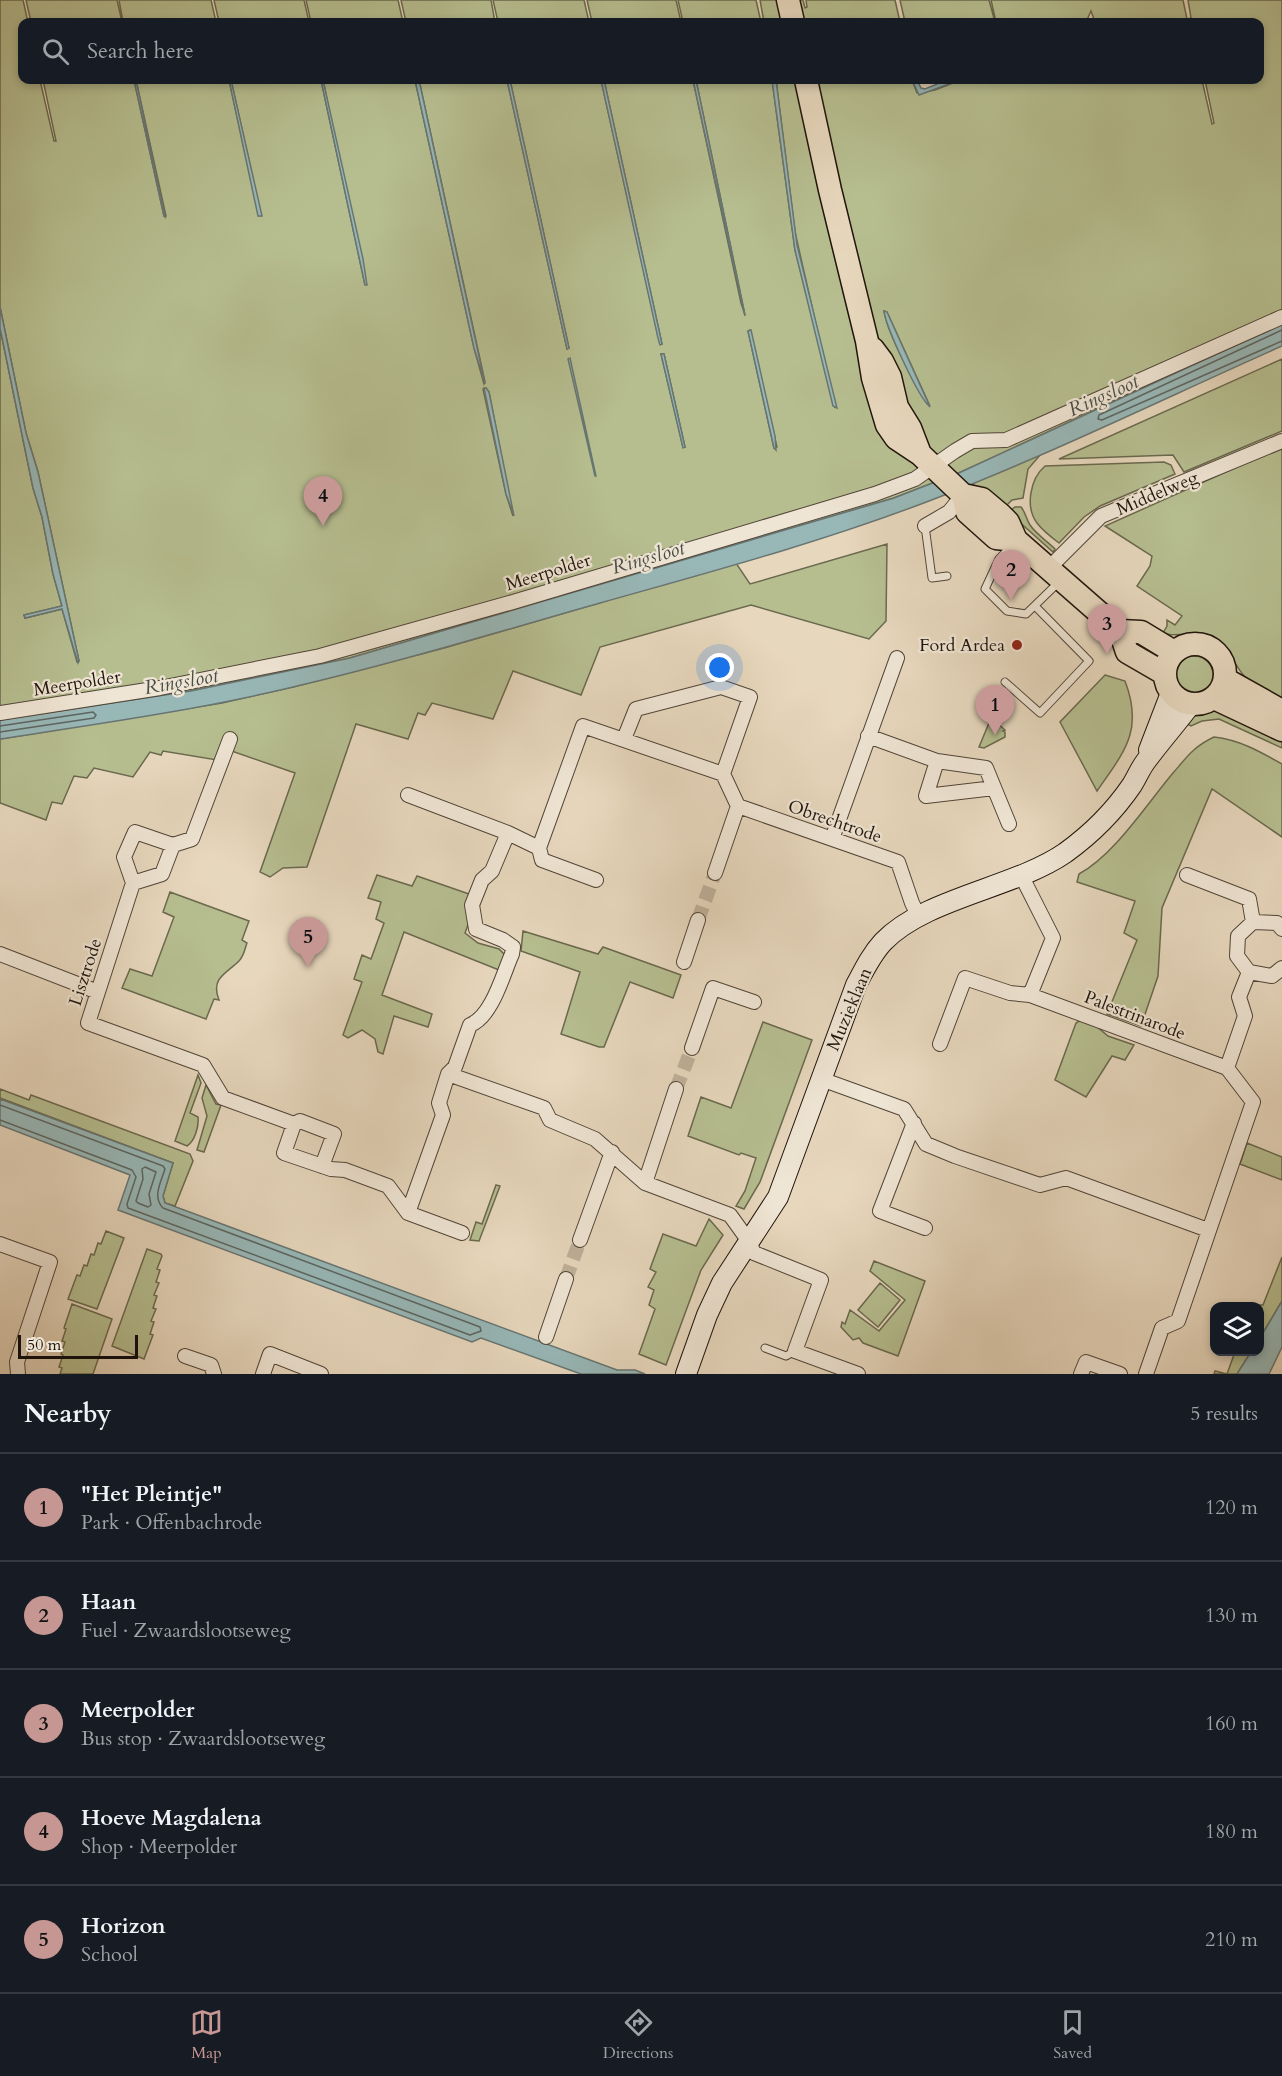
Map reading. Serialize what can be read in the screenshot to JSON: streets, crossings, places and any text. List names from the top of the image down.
{
  "streets": {
    "street": [
      "Middelweg",
      "Meerpolder",
      "Obrechtrode",
      "Lisztrode",
      "Muzieklaan",
      "Palestrinarode"
    ]
  },
  "crossings": [
    ["Obrechtrode", "Muzieklaan"]
  ],
  "water": ["Ringsloot"],
  "places": ["Ford Ardea"],
  "scale_bar": "50 m",
  "page": {
    "search": "Search here",
    "pins": [
      "4",
      "2",
      "3",
      "1",
      "5"
    ],
    "scale": "50 m",
    "heading": ["Nearby", "5 results"],
    "list": [
      {
        "mark": "1",
        "name": "\"Het Pleintje\"",
        "note": "Park · Offenbachrode",
        "value": "120 m"
      },
      {
        "mark": "2",
        "name": "Haan",
        "note": "Fuel · Zwaardslootseweg",
        "value": "130 m"
      },
      {
        "mark": "3",
        "name": "Meerpolder",
        "note": "Bus stop · Zwaardslootseweg",
        "value": "160 m"
      },
      {
        "mark": "4",
        "name": "Hoeve Magdalena",
        "note": "Shop · Meerpolder",
        "value": "180 m"
      },
      {
        "mark": "5",
        "name": "Horizon",
        "note": "School",
        "value": "210 m"
      }
    ],
    "nav": ["Map", "Directions", "Saved"]
  }
}
